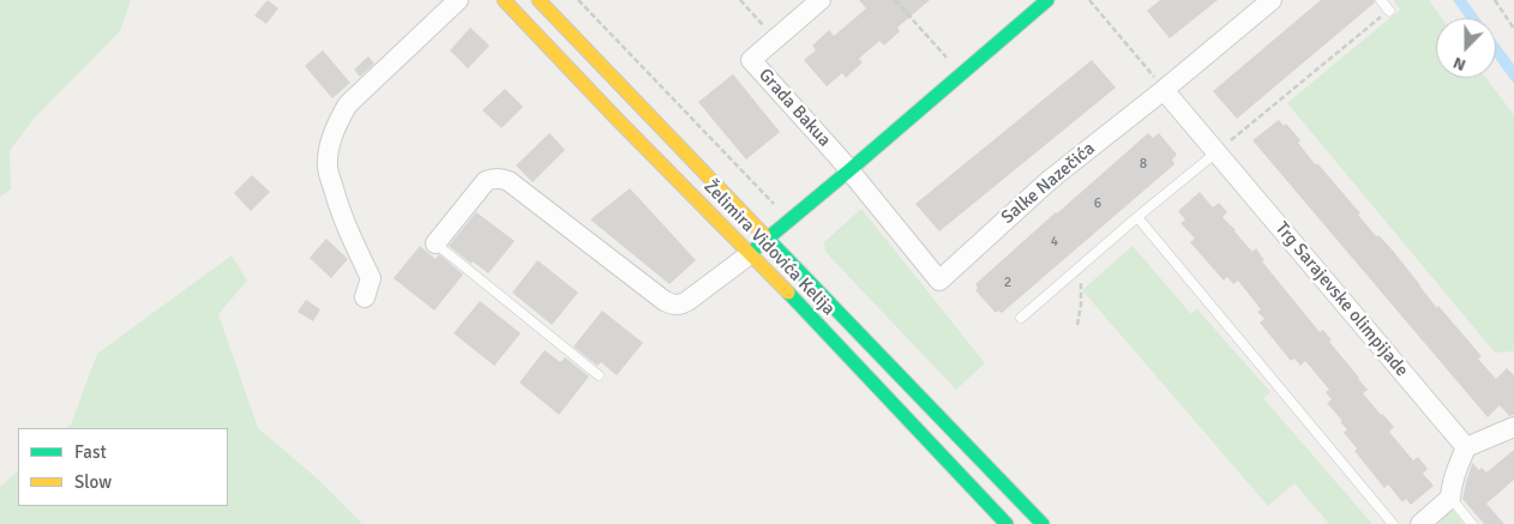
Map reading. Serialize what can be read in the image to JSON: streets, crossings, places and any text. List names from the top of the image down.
{
  "streets": {
    "main road": ["Želimira Vidovića Kelija"],
    "street": ["Grada Bakua", "Salke Nazečića", "Trg Sarajevske olimpijade"]
  },
  "crossings": [
    ["Grada Bakua", "Salke Nazečića"],
    ["Salke Nazečića", "Trg Sarajevske olimpijade"]
  ],
  "house_numbers": [
    "8",
    "6",
    "4",
    "2"
  ],
  "legend": ["Fast", "Slow"],
  "north": "bottom"
}
